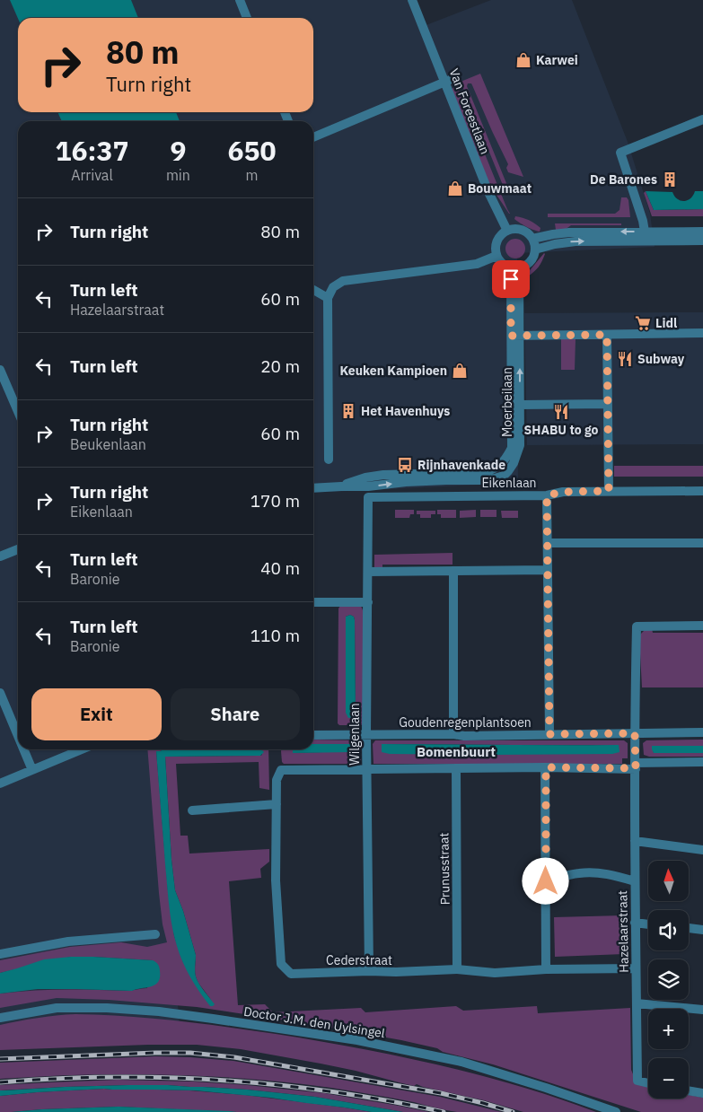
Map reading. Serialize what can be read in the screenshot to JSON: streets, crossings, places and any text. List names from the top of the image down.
{
  "streets": {
    "street": [
      "Van Foreestlaan",
      "Moerbeilaan",
      "Eikenlaan",
      "Goudenregenplantsoen",
      "Wilgenlaan",
      "Prunusstraat",
      "Hazelaarstraat",
      "Cederstraat",
      "Doctor J.M. den Uylsingel"
    ]
  },
  "crossings": [
    ["Van Foreestlaan", "Moerbeilaan"],
    ["Eikenlaan", "Wilgenlaan"],
    ["Goudenregenplantsoen", "Wilgenlaan"],
    ["Goudenregenplantsoen", "Hazelaarstraat"],
    ["Wilgenlaan", "Cederstraat"],
    ["Prunusstraat", "Cederstraat"],
    ["Hazelaarstraat", "Cederstraat"]
  ],
  "districts": ["Bomenbuurt"],
  "places": {
    "shop": ["Karwei", "Bouwmaat", "Keuken Kampioen"],
    "building": ["De Barones", "Het Havenhuys"],
    "supermarket": ["Lidl"],
    "restaurant": ["Subway", "SHABU to go"],
    "bus stop": ["Rijnhavenkade"]
  },
  "north": "top",
  "page": {
    "turn": ["80 m", "Turn right"],
    "eta": [
      "16:37",
      "Arrival",
      "9",
      "min",
      "650",
      "m"
    ],
    "list": [
      {
        "name": "Turn right",
        "value": "80 m"
      },
      {
        "name": "Turn left",
        "note": "Hazelaarstraat",
        "value": "60 m"
      },
      {
        "name": "Turn left",
        "value": "20 m"
      },
      {
        "name": "Turn right",
        "note": "Beukenlaan",
        "value": "60 m"
      },
      {
        "name": "Turn right",
        "note": "Eikenlaan",
        "value": "170 m"
      },
      {
        "name": "Turn left",
        "note": "Baronie",
        "value": "40 m"
      },
      {
        "name": "Turn left",
        "note": "Baronie",
        "value": "110 m"
      }
    ],
    "buttons": ["Exit", "Share"],
    "map_buttons": ["+", "−"]
  }
}
